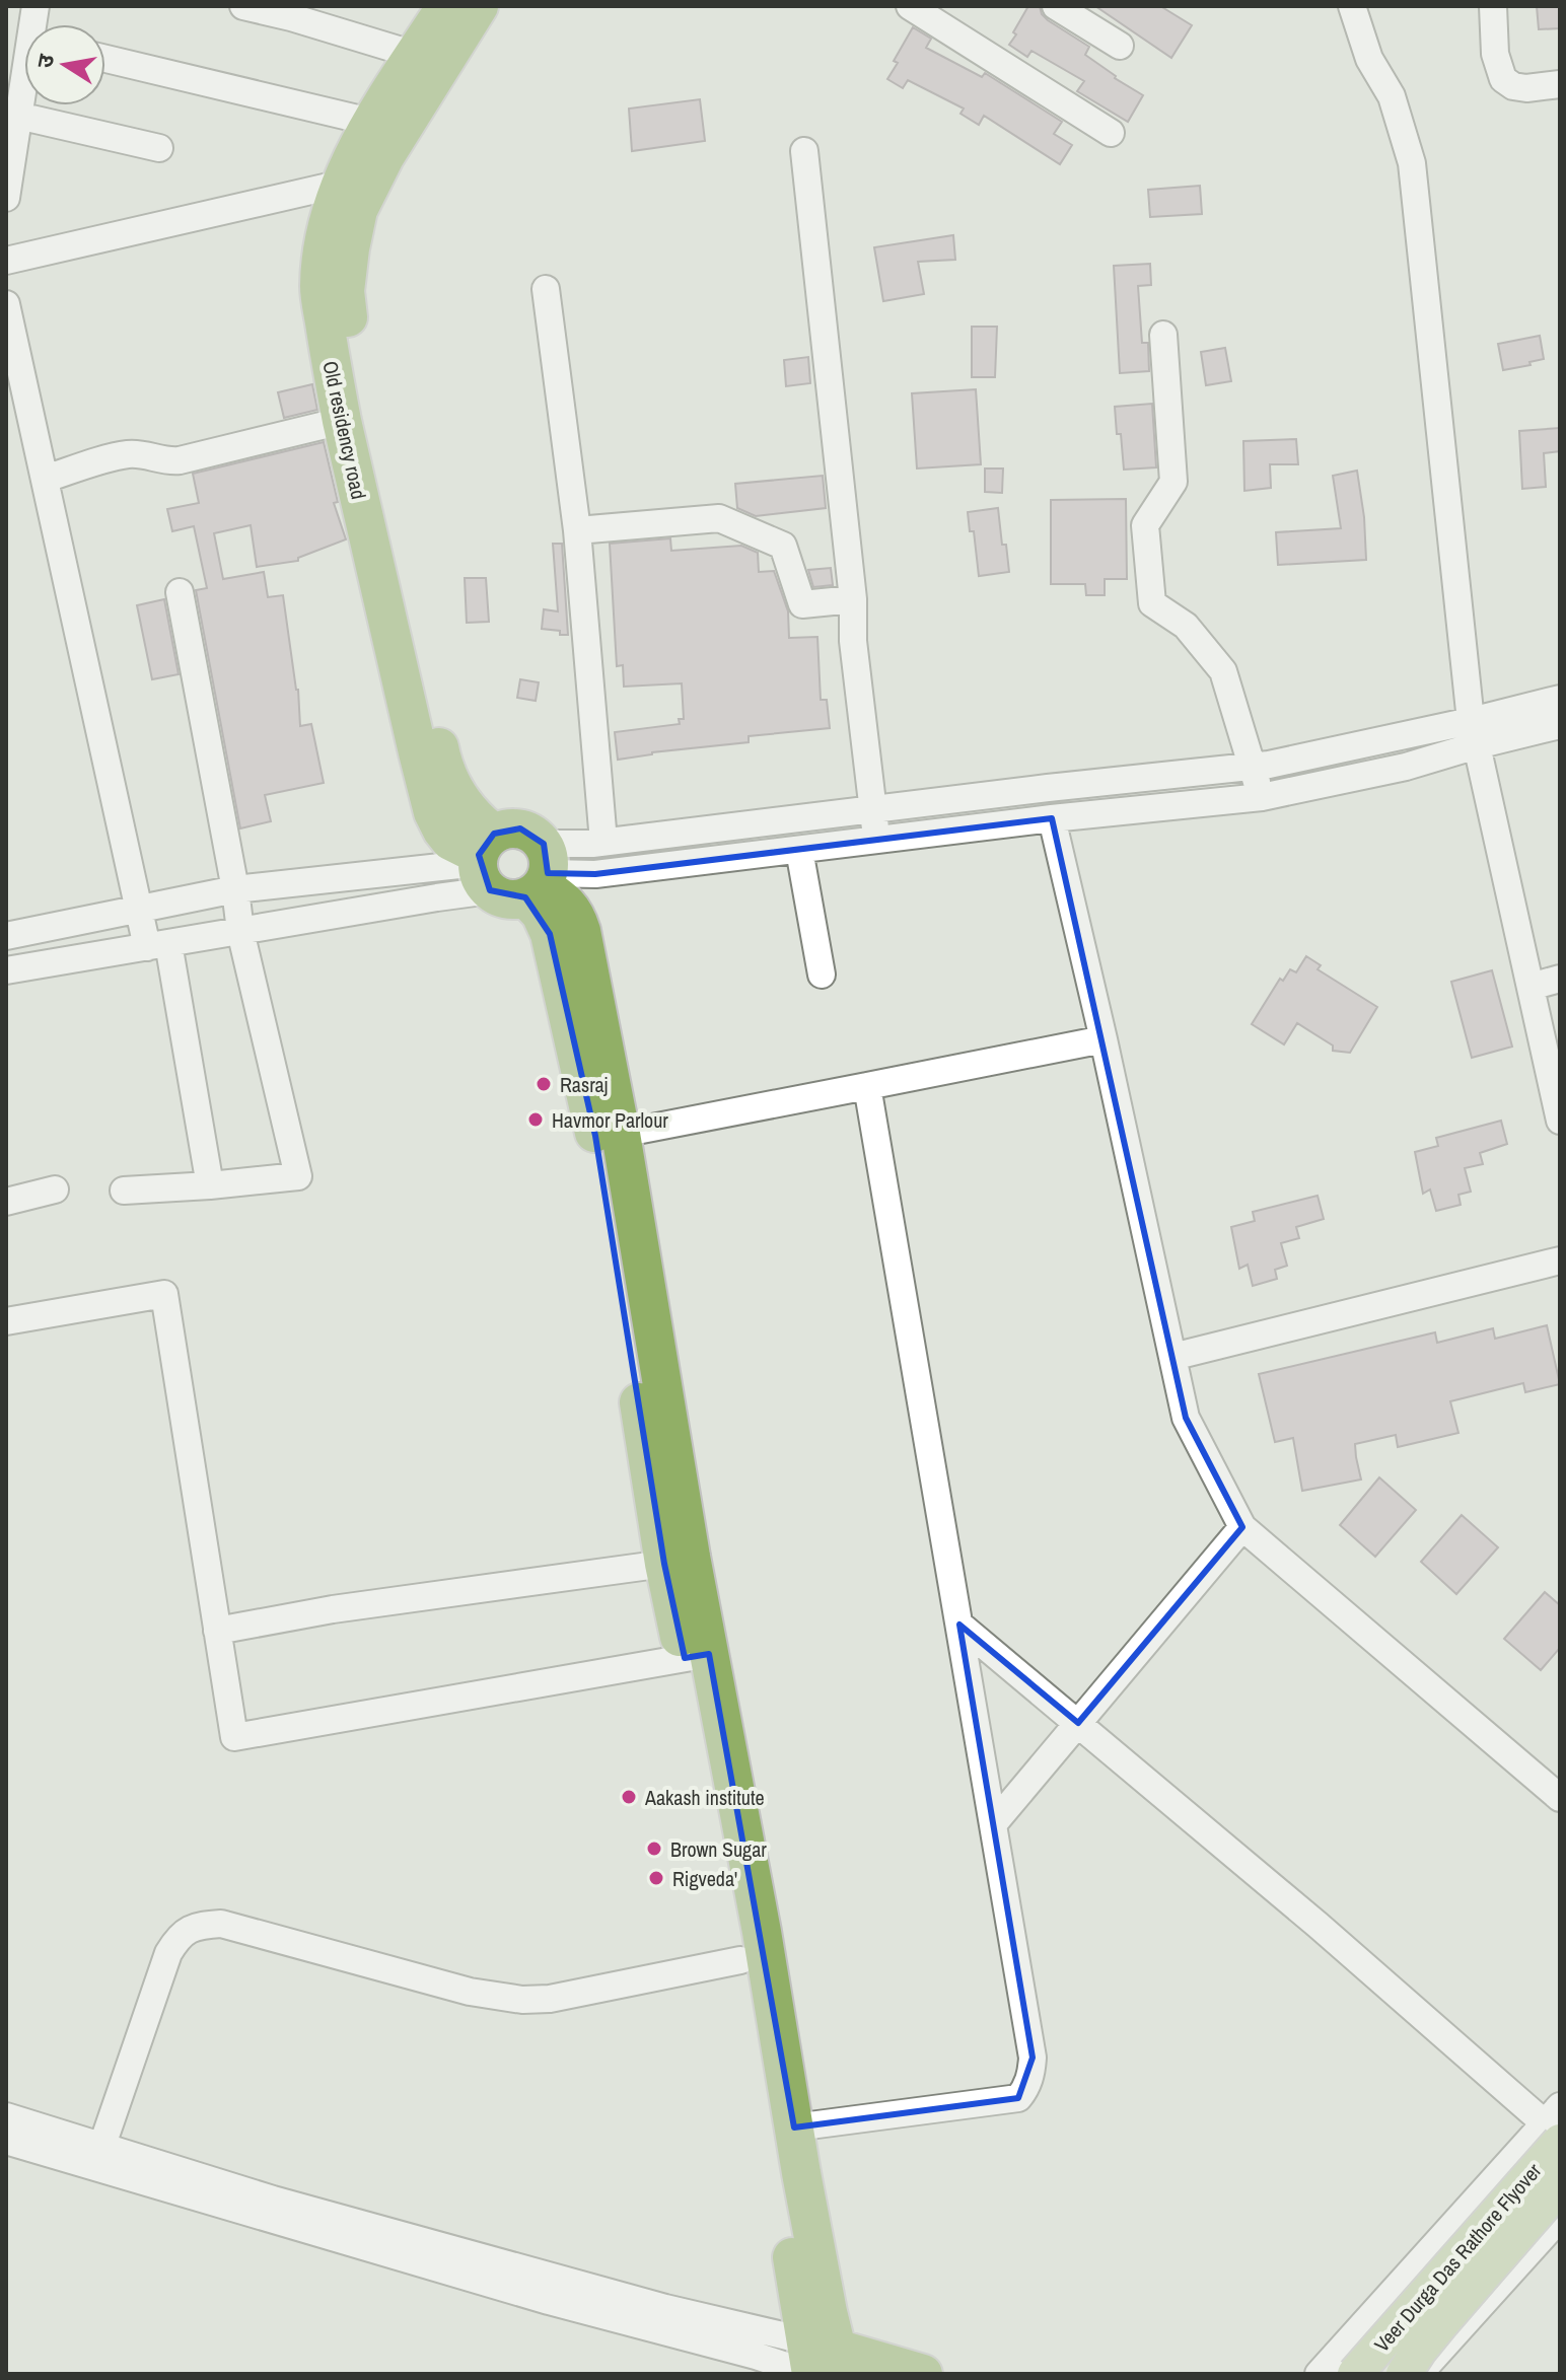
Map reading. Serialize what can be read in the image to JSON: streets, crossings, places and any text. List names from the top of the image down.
{
  "streets": {
    "highway": ["Old residency road"],
    "main road": ["Veer Durga Das Rathore Flyover"]
  },
  "places": [
    "Rasraj",
    "Havmor Parlour",
    "Aakash institute",
    "Brown Sugar",
    "Rigveda'"
  ],
  "north": "left"
}
